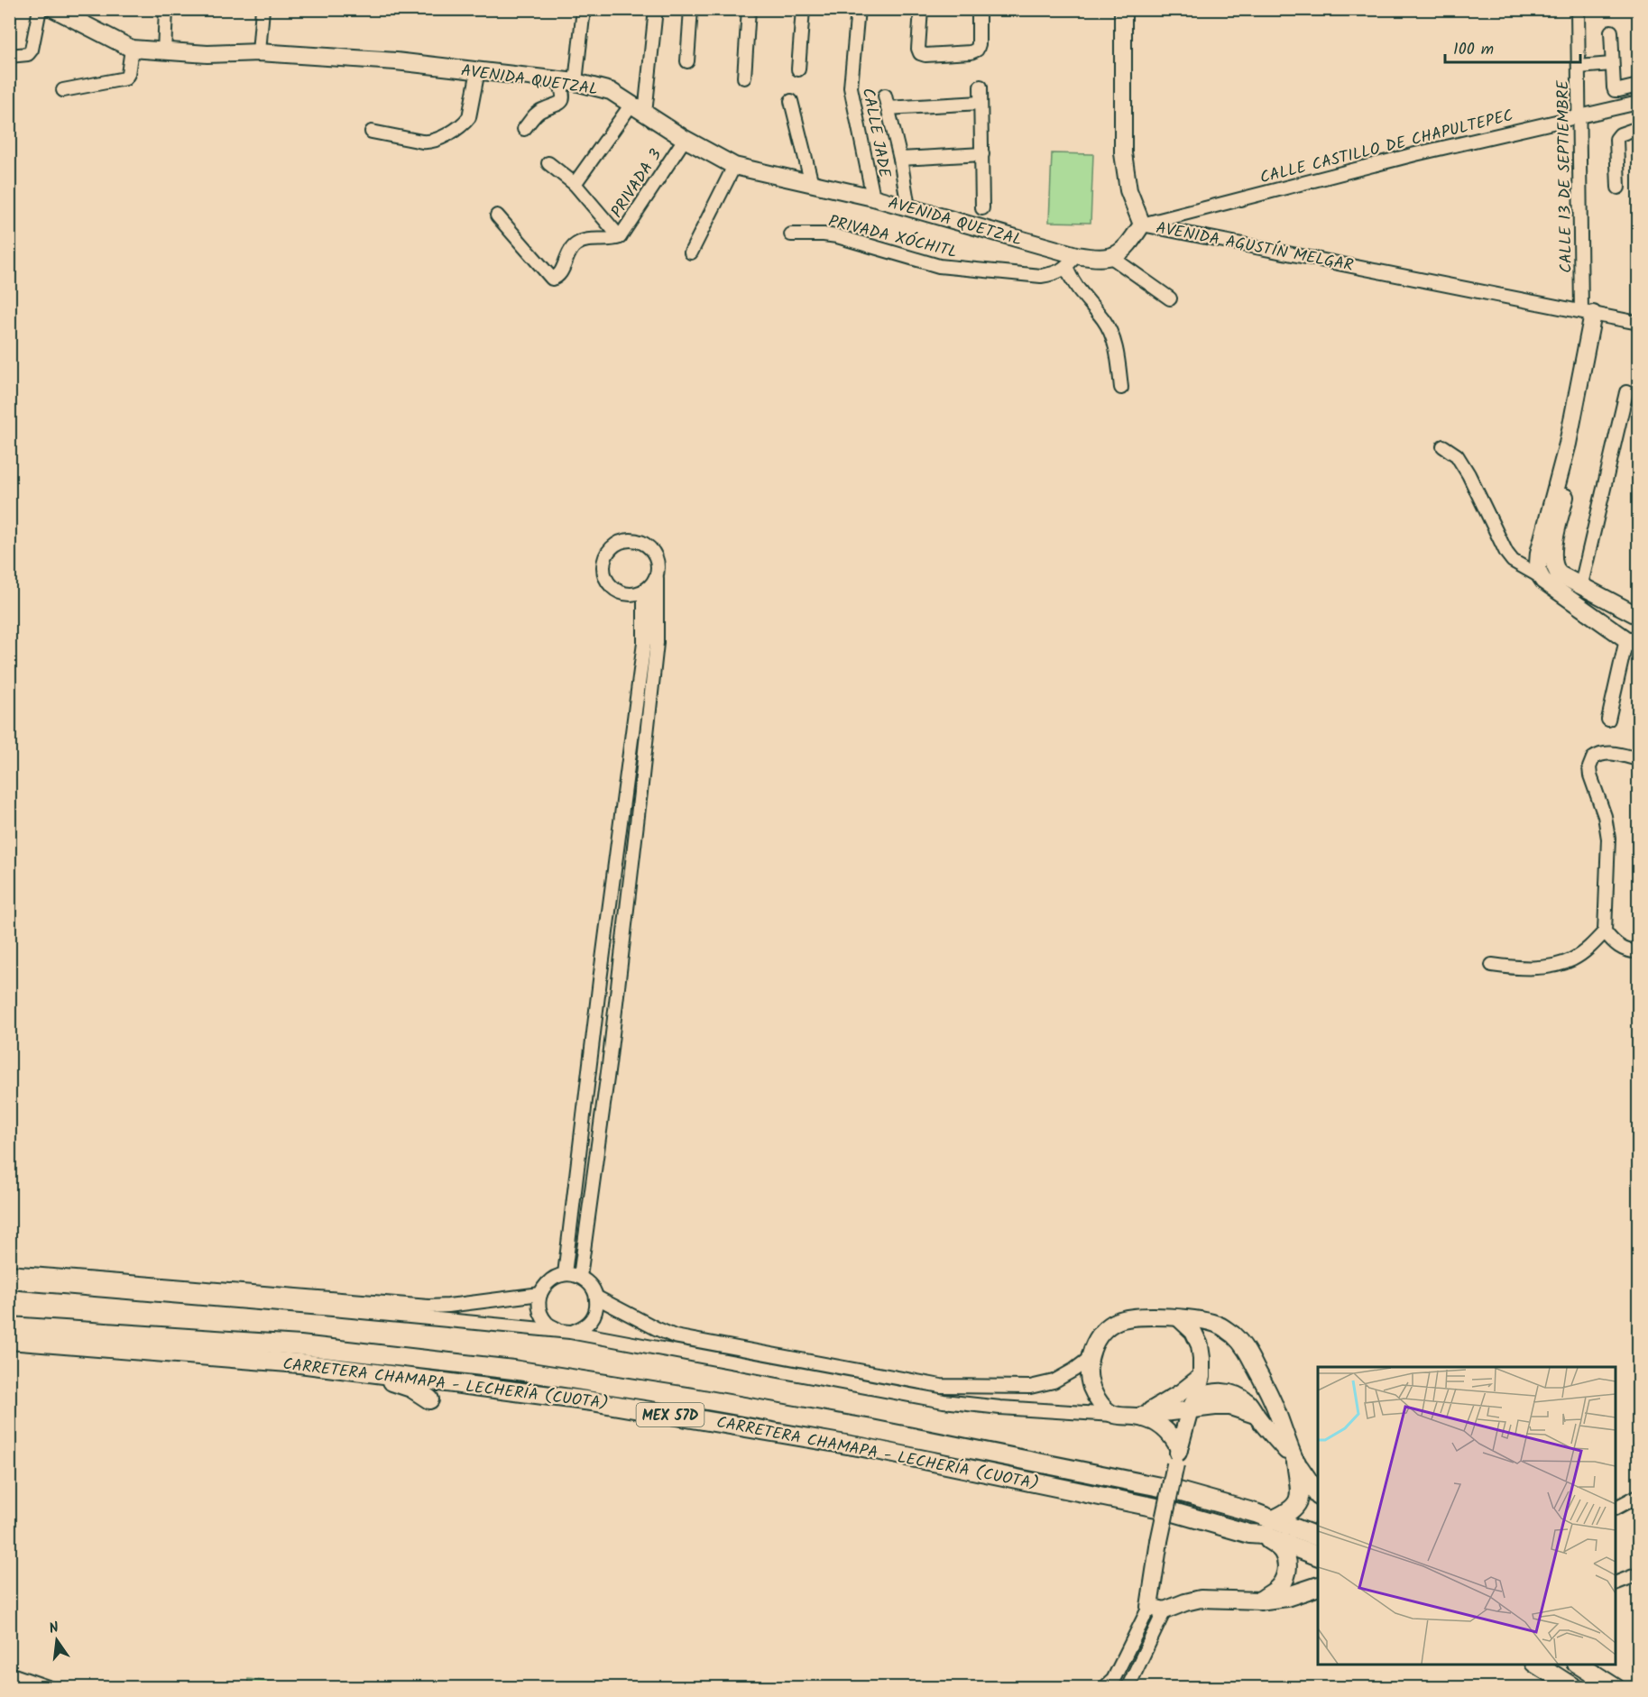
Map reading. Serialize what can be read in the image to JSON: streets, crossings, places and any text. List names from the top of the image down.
{
  "streets": {
    "highway": ["CARRETERA CHAMAPA - LECHERÍA (CUOTA)", "MEX 57D"],
    "main road": ["AVENIDA QUETZAL", "AVENIDA AGUSTÍN MELGAR"],
    "street": [
      "CALLE JADE",
      "CALLE CASTILLO DE CHAPULTEPEC",
      "CALLE 13 DE SEPTIEMBRE",
      "PRIVADA 3",
      "PRIVADA XÓCHITL"
    ]
  },
  "crossings": [
    ["AVENIDA QUETZAL", "CALLE JADE"],
    ["AVENIDA QUETZAL", "PRIVADA 3"],
    ["AVENIDA QUETZAL", "PRIVADA XÓCHITL"],
    ["CALLE CASTILLO DE CHAPULTEPEC", "CALLE 13 DE SEPTIEMBRE"],
    ["CALLE CASTILLO DE CHAPULTEPEC", "AVENIDA AGUSTÍN MELGAR"],
    ["CALLE 13 DE SEPTIEMBRE", "AVENIDA AGUSTÍN MELGAR"]
  ],
  "scale_bar": "100 m",
  "north": "top"
}
